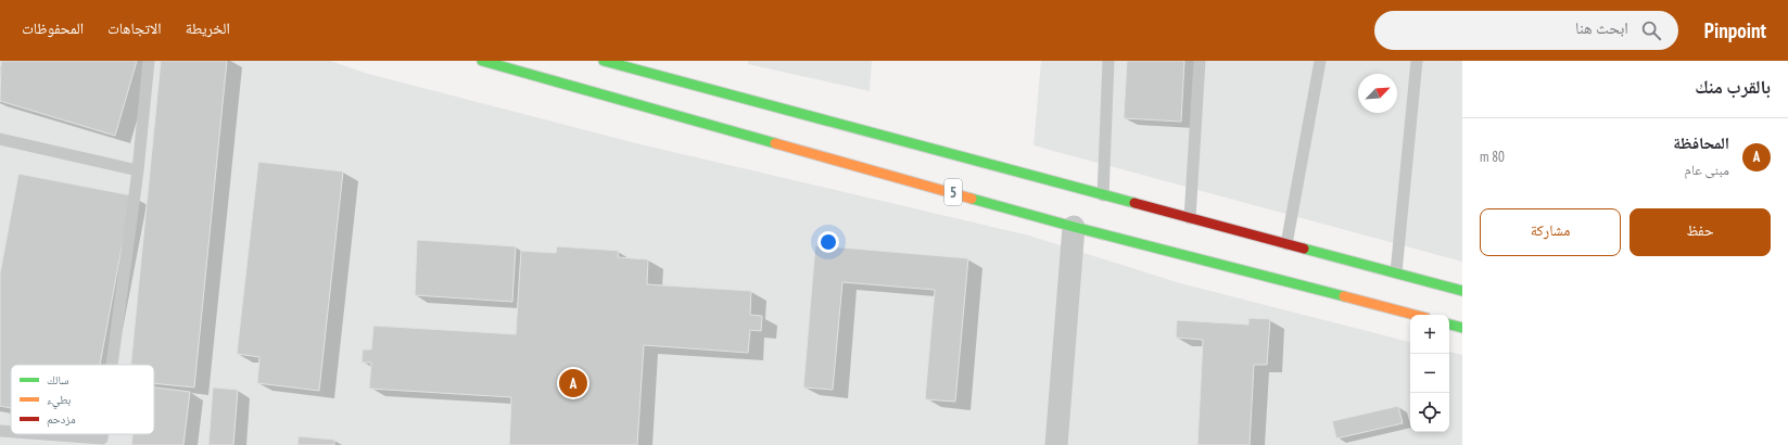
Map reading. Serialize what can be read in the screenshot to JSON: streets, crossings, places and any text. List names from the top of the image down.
{
  "streets": {
    "main road": ["5"]
  },
  "legend": ["سالك", "بطيء", "مزدحم"],
  "north": "top right",
  "page": {
    "header": "Pinpoint",
    "search": "ابحث هنا",
    "nav": ["الخريطة", "الاتجاهات", "المحفوظات"],
    "heading": "بالقرب منك",
    "list": [
      {
        "mark": "A",
        "name": "المحافظة",
        "note": "مبنى عام",
        "value": "80 m"
      }
    ],
    "buttons": ["حفظ", "مشاركة"],
    "map_buttons": ["+", "−"],
    "pins": "A"
  }
}
